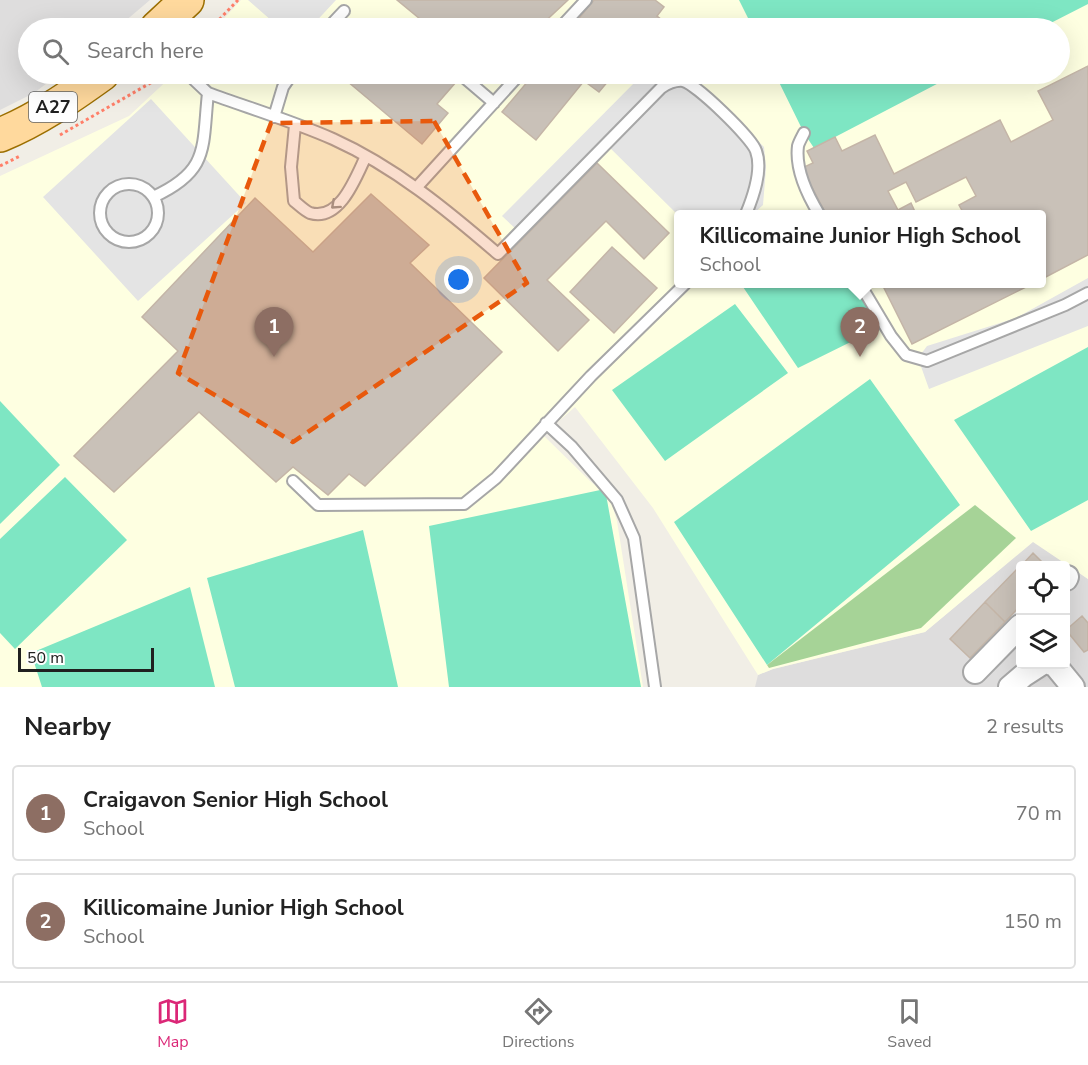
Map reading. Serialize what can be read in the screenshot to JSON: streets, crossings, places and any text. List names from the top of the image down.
{
  "streets": {
    "main road": ["A27"]
  },
  "scale_bar": "50 m",
  "page": {
    "search": "Search here",
    "popup": ["Killicomaine Junior High School", "School"],
    "pins": ["1", "2"],
    "scale": "50 m",
    "heading": ["Nearby", "2 results"],
    "list": [
      {
        "mark": "1",
        "name": "Craigavon Senior High School",
        "note": "School",
        "value": "70 m"
      },
      {
        "mark": "2",
        "name": "Killicomaine Junior High School",
        "note": "School",
        "value": "150 m"
      }
    ],
    "nav": ["Map", "Directions", "Saved"]
  }
}
